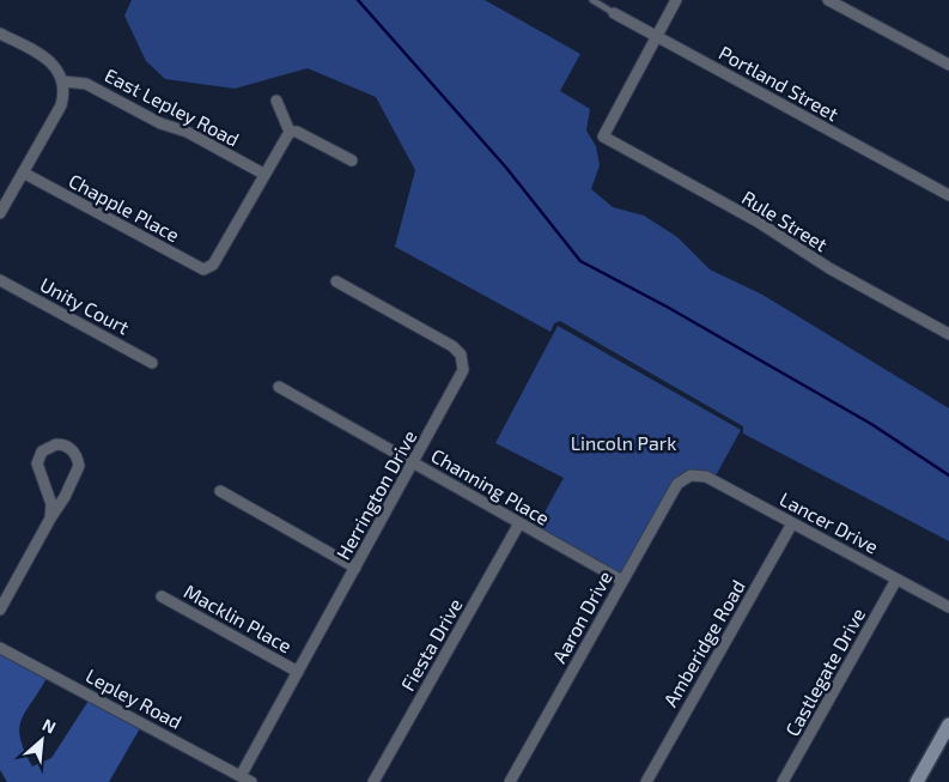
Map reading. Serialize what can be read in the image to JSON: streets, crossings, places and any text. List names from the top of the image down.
{
  "streets": {
    "street": [
      "Portland Street",
      "East Lepley Road",
      "Chapple Place",
      "Rule Street",
      "Unity Court",
      "Channing Place",
      "Herrington Drive",
      "Lancer Drive",
      "Aaron Drive",
      "Macklin Place",
      "Amberidge Road",
      "Fiesta Drive",
      "Castlegate Drive",
      "Lepley Road"
    ]
  },
  "crossings": [
    ["Portland Street", "Rule Street"],
    ["East Lepley Road", "Chapple Place"],
    ["Channing Place", "Herrington Drive"],
    ["Channing Place", "Aaron Drive"],
    ["Channing Place", "Fiesta Drive"],
    ["Herrington Drive", "Macklin Place"],
    ["Herrington Drive", "Lepley Road"],
    ["Lancer Drive", "Aaron Drive"],
    ["Lancer Drive", "Amberidge Road"],
    ["Lancer Drive", "Castlegate Drive"]
  ],
  "parks": ["Lincoln Park"],
  "north": "top right"
}
